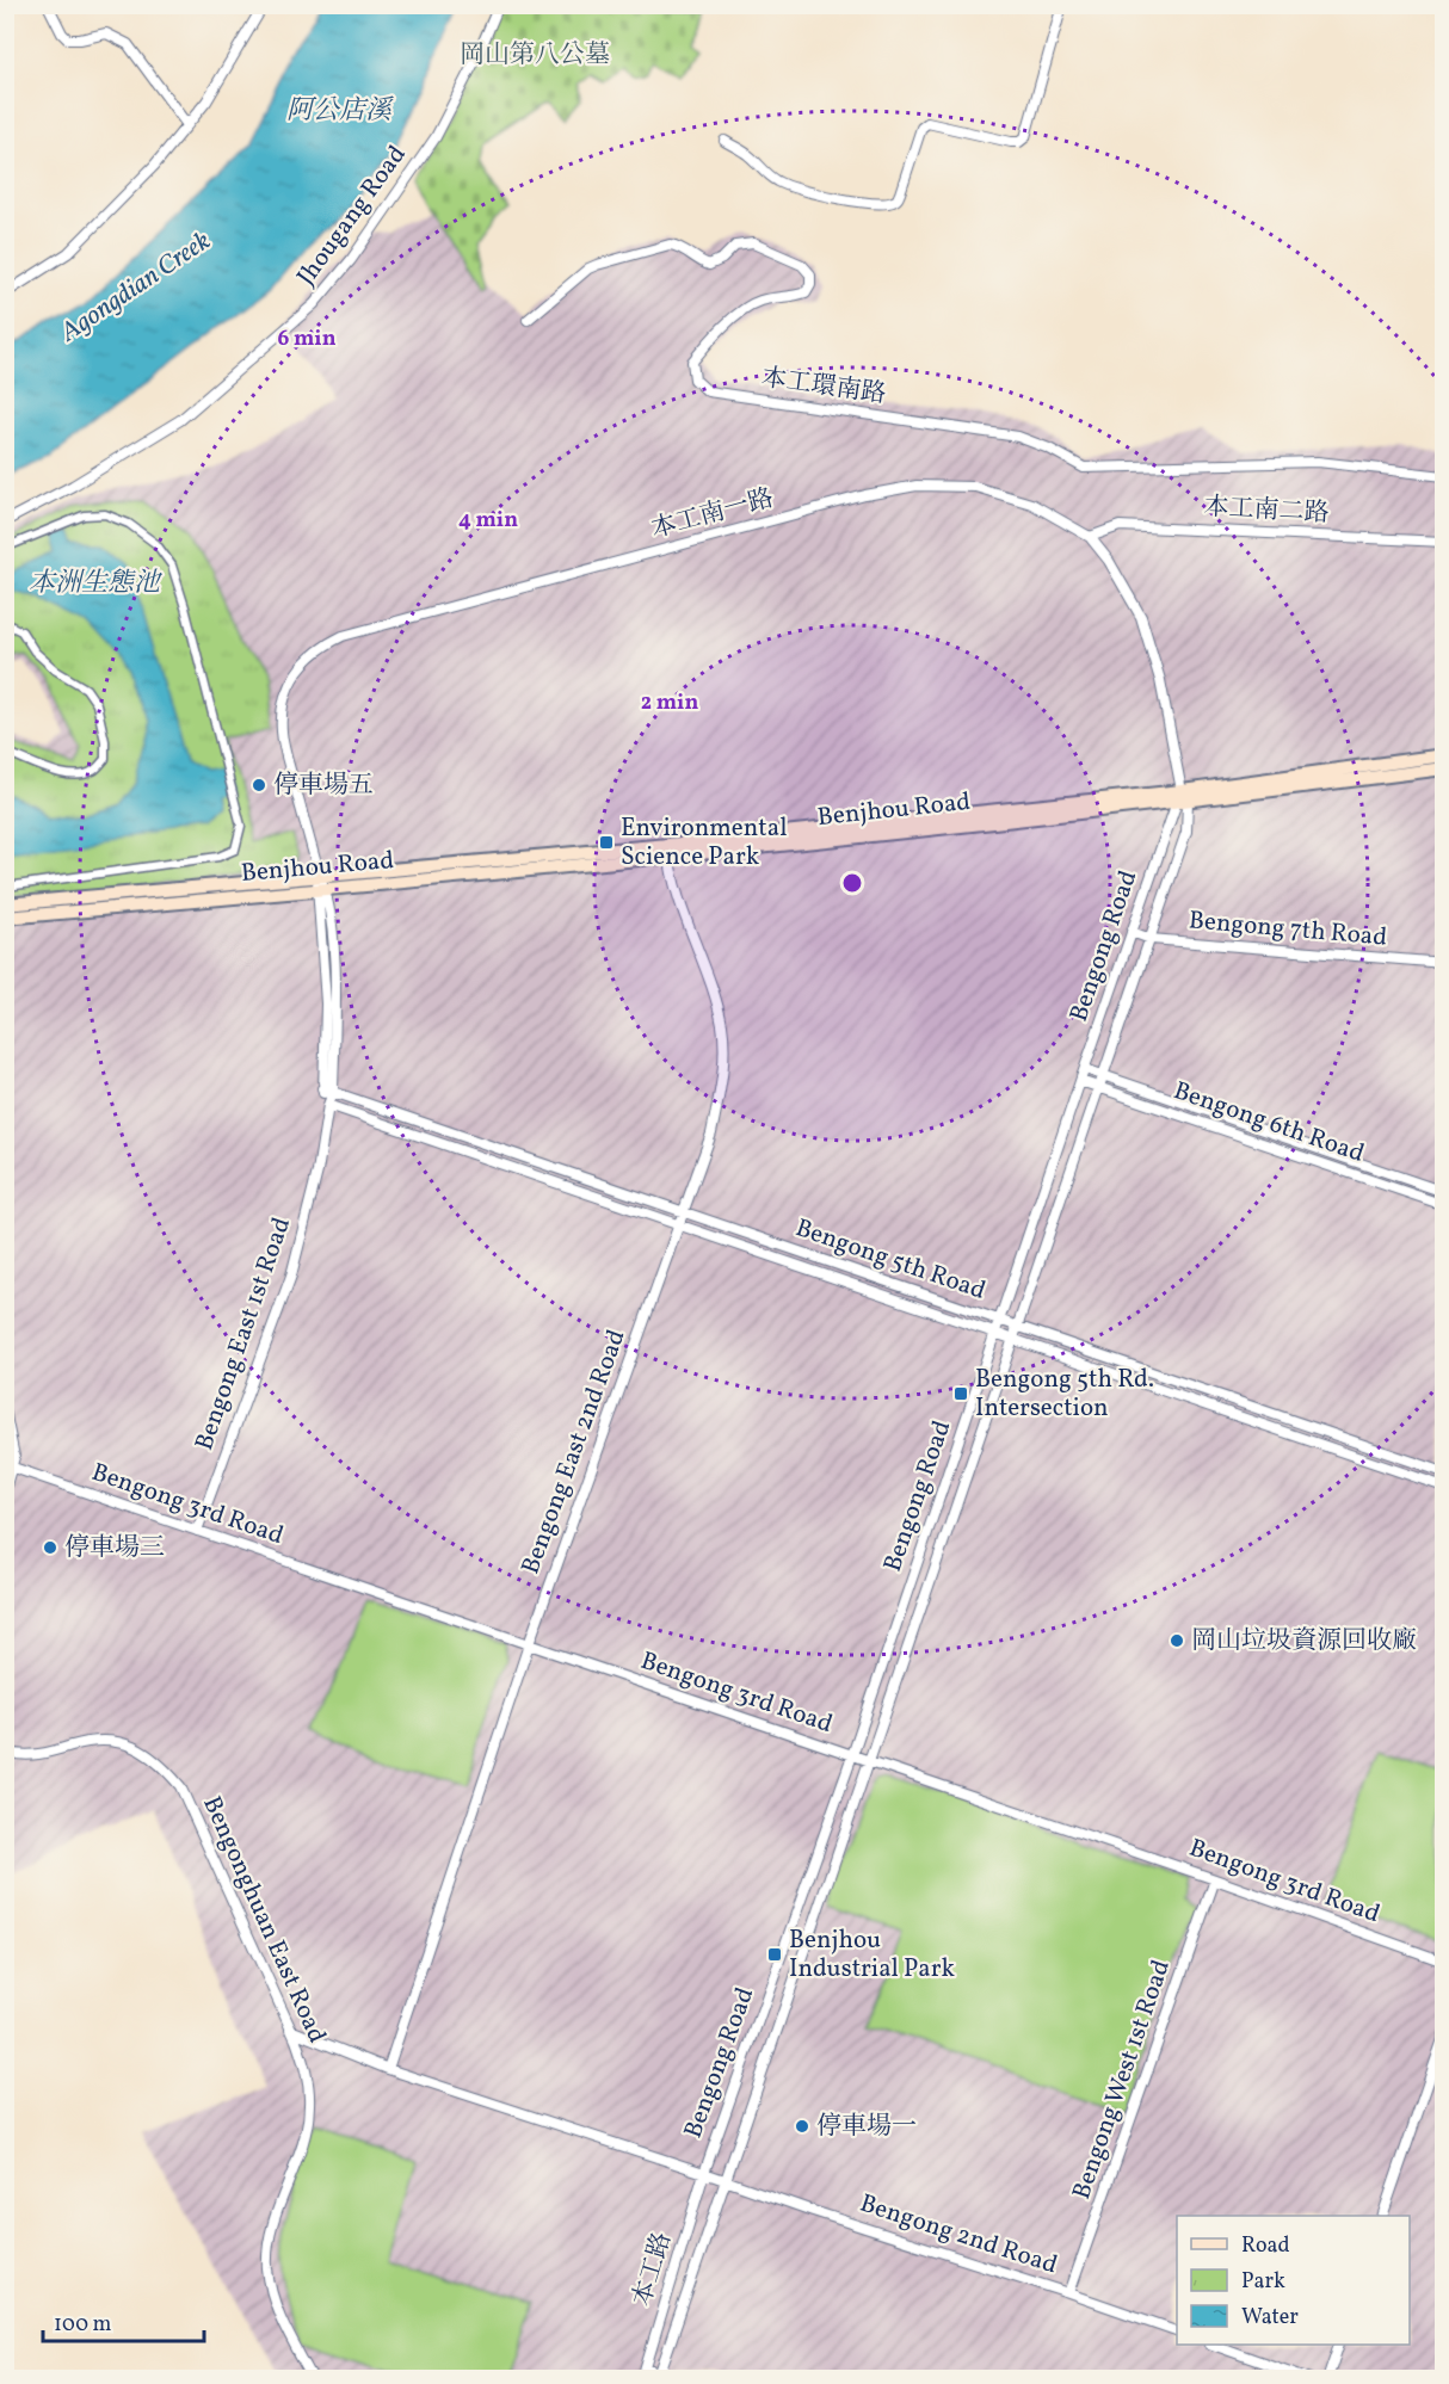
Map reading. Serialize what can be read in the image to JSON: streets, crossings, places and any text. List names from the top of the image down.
{
  "streets": {
    "main road": ["Benjhou Road"],
    "street": [
      "Jhougang Road",
      "本工環南路",
      "本工南二路",
      "本工南一路",
      "Bengong 7th Road",
      "Bengong Road",
      "Bengong 6th Road",
      "Bengong 5th Road",
      "Bengong East 1st Road",
      "Bengong East 2nd Road",
      "Bengong 3rd Road",
      "Bengonghuan East Road",
      "Bengong West 1st Road",
      "Bengong 2nd Road",
      "本工路"
    ]
  },
  "crossings": [
    ["本工南二路", "本工南一路"],
    ["本工南一路", "Benjhou Road"],
    ["本工南一路", "Bengong Road"],
    ["本工南一路", "Bengong East 1st Road"],
    ["Benjhou Road", "Bengong Road"],
    ["Benjhou Road", "Bengong East 1st Road"],
    ["Benjhou Road", "Bengong East 2nd Road"],
    ["Bengong 7th Road", "Bengong Road"],
    ["Bengong Road", "Bengong 6th Road"],
    ["Bengong Road", "Bengong 5th Road"],
    ["Bengong Road", "Bengong 3rd Road"],
    ["Bengong Road", "Bengong 2nd Road"],
    ["Bengong Road", "本工路"],
    ["Bengong 5th Road", "Bengong East 1st Road"],
    ["Bengong 5th Road", "Bengong East 2nd Road"],
    ["Bengong East 1st Road", "Bengong 3rd Road"],
    ["Bengong East 2nd Road", "Bengong 3rd Road"],
    ["Bengong 3rd Road", "Bengong West 1st Road"],
    ["Bengong West 1st Road", "Bengong 2nd Road"],
    ["Bengong 2nd Road", "本工路"]
  ],
  "water": ["阿公店溪", "Agongdian Creek", "本洲生態池"],
  "parks": ["岡山第八公墓"],
  "places": {
    "other": [
      "停車場五",
      "停車場三",
      "岡山垃圾資源回收廠",
      "停車場一"
    ],
    "transit": ["Environmental Science Park", "Bengong 5th Rd. Intersection", "Benjhou Industrial Park"]
  },
  "legend": ["Road", "Park", "Water"],
  "scale_bar": "100 m",
  "rings": ["6 min", "4 min", "2 min"]
}
